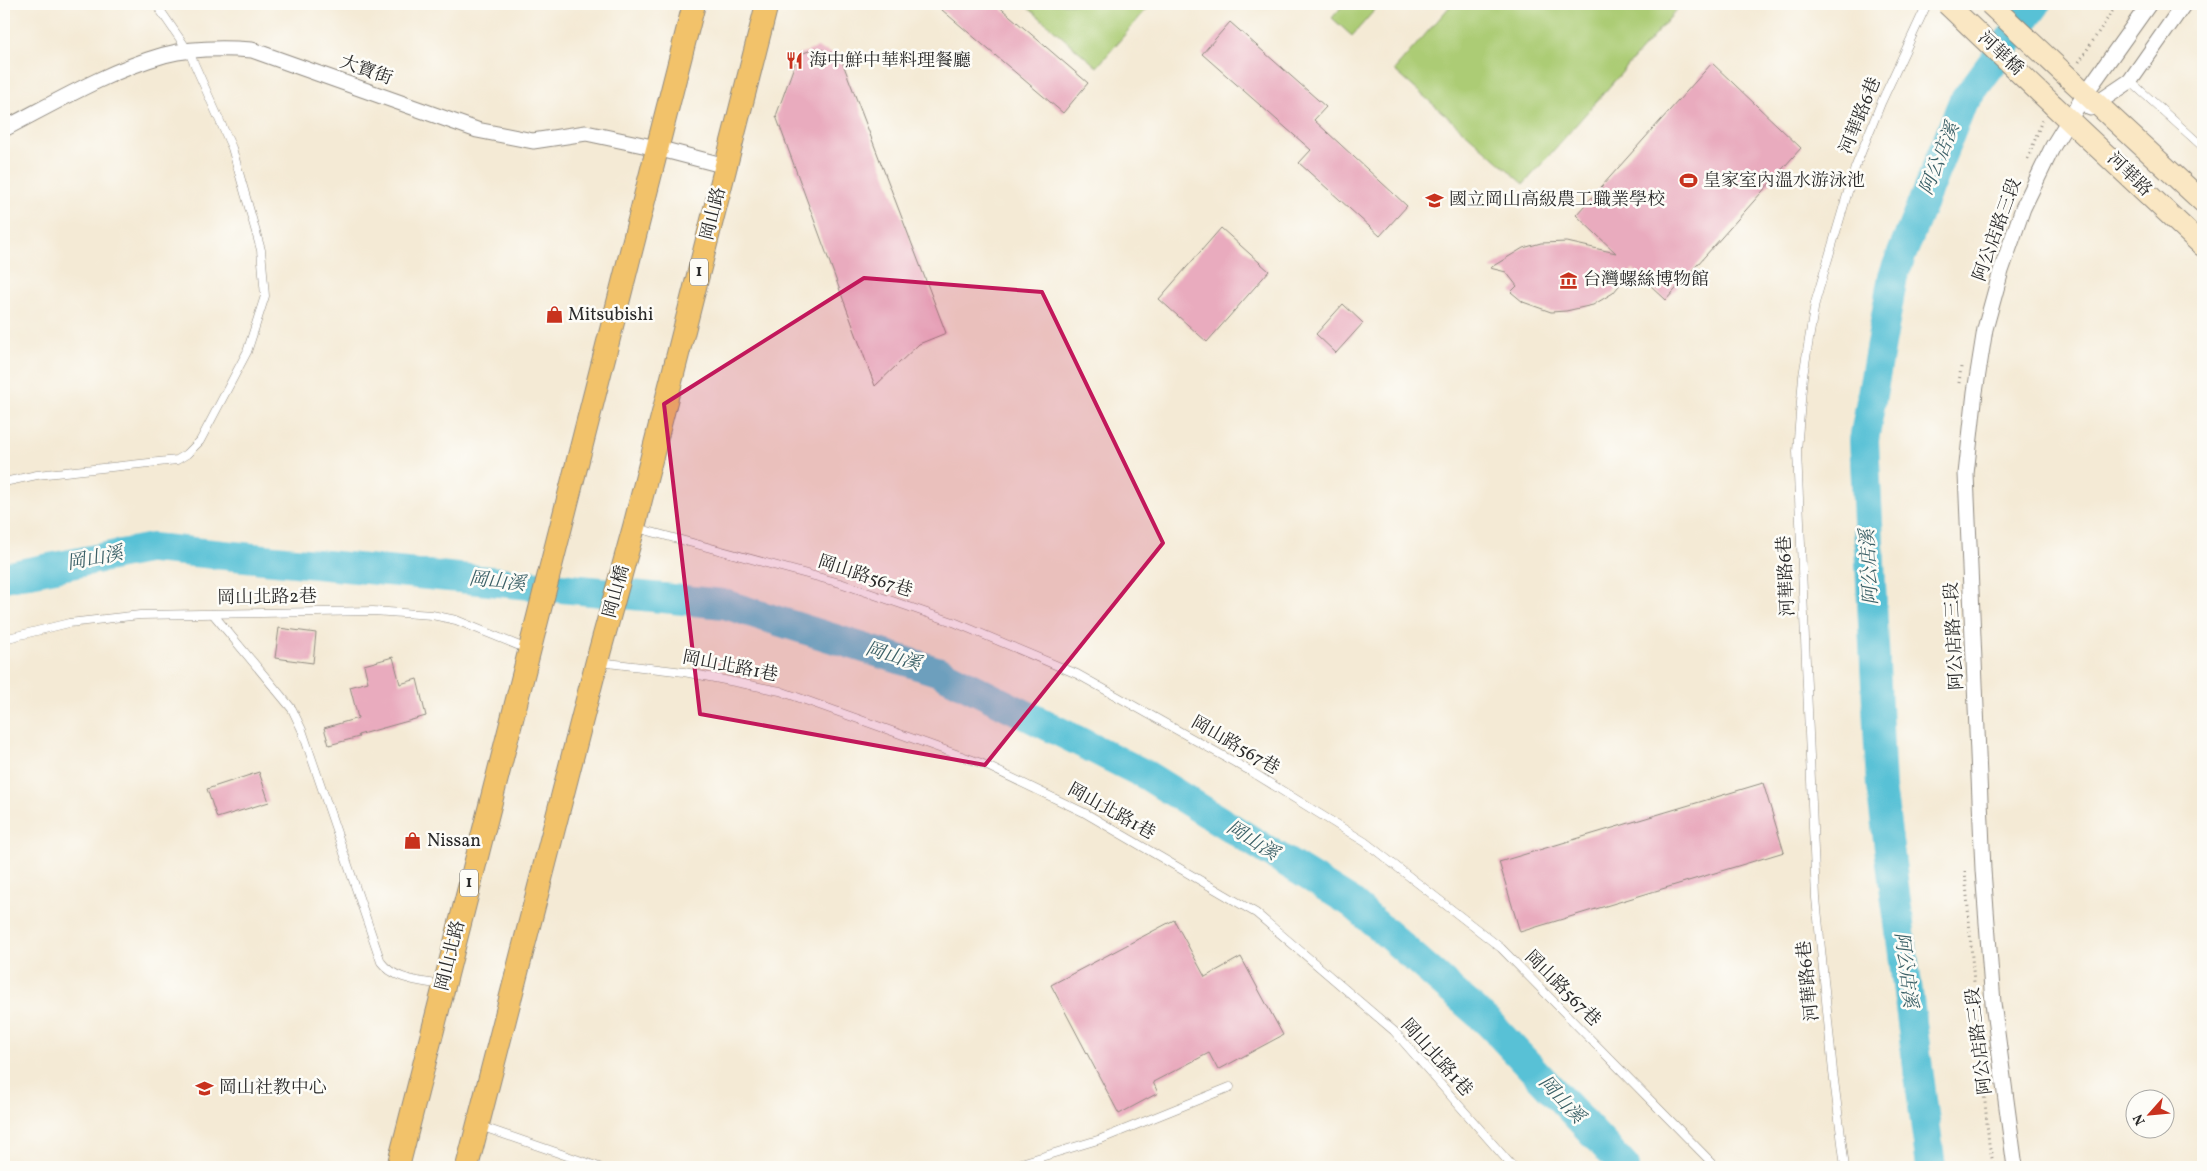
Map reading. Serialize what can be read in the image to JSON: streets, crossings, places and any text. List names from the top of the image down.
{
  "streets": {
    "main road": [
      "岡山路",
      "1",
      "岡山橋",
      "岡山北路"
    ],
    "street": [
      "河華橋",
      "大寶街",
      "河華路",
      "阿公店路三段"
    ],
    "lane": [
      "河華路6巷",
      "岡山路567巷",
      "岡山北路2巷",
      "岡山北路1巷"
    ]
  },
  "crossings": [
    ["河華橋", "河華路"],
    ["大寶街", "岡山路"],
    ["大寶街", "1"],
    ["大寶街", "岡山北路"],
    ["河華路", "阿公店路三段"],
    ["岡山路", "岡山路567巷"],
    ["岡山路", "岡山橋"],
    ["1", "岡山橋"],
    ["1", "岡山北路1巷"],
    ["1", "岡山北路"],
    ["岡山路567巷", "岡山橋"],
    ["岡山橋", "岡山北路1巷"],
    ["岡山北路2巷", "岡山北路"]
  ],
  "water": ["阿公店溪", "岡山溪"],
  "places": {
    "restaurant": ["海中鮮中華料理餐廳"],
    "sports": ["皇家室內溫水游泳池"],
    "school or university": ["國立岡山高級農工職業學校", "岡山社教中心"],
    "museum": ["台灣螺絲博物館"],
    "shop": ["Mitsubishi", "Nissan"]
  },
  "north": "bottom left"
}
